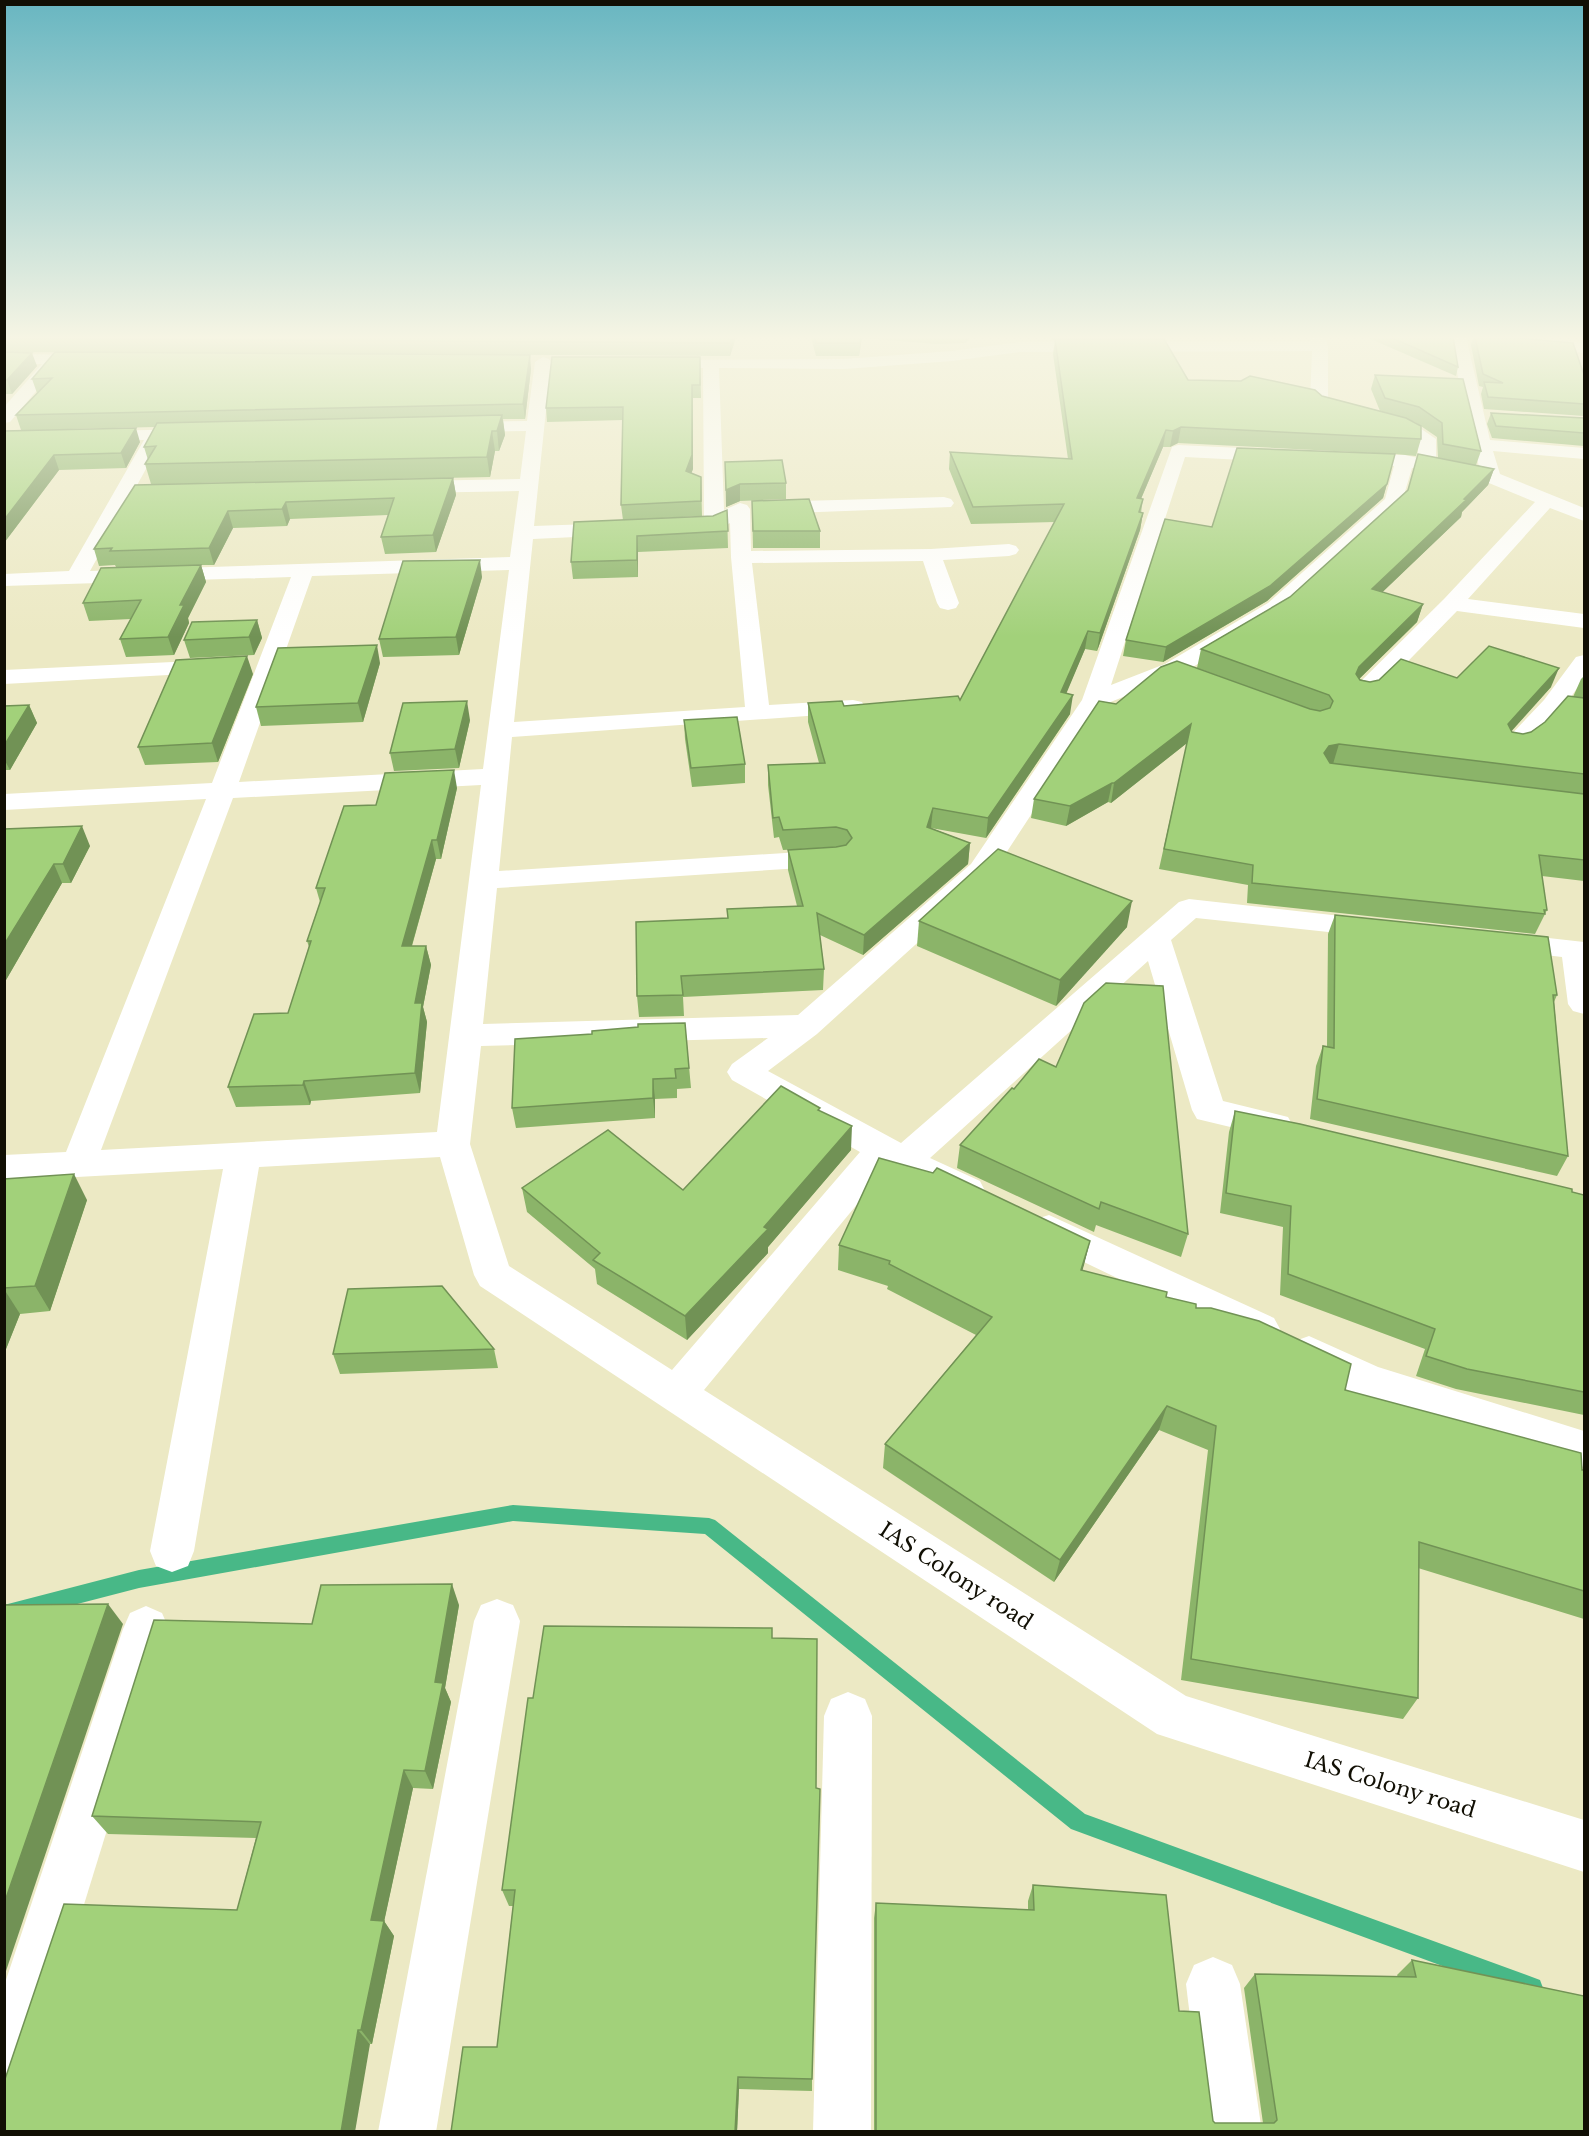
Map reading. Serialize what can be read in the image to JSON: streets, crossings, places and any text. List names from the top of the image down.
{
  "streets": {
    "street": ["IAS Colony road"]
  }
}
